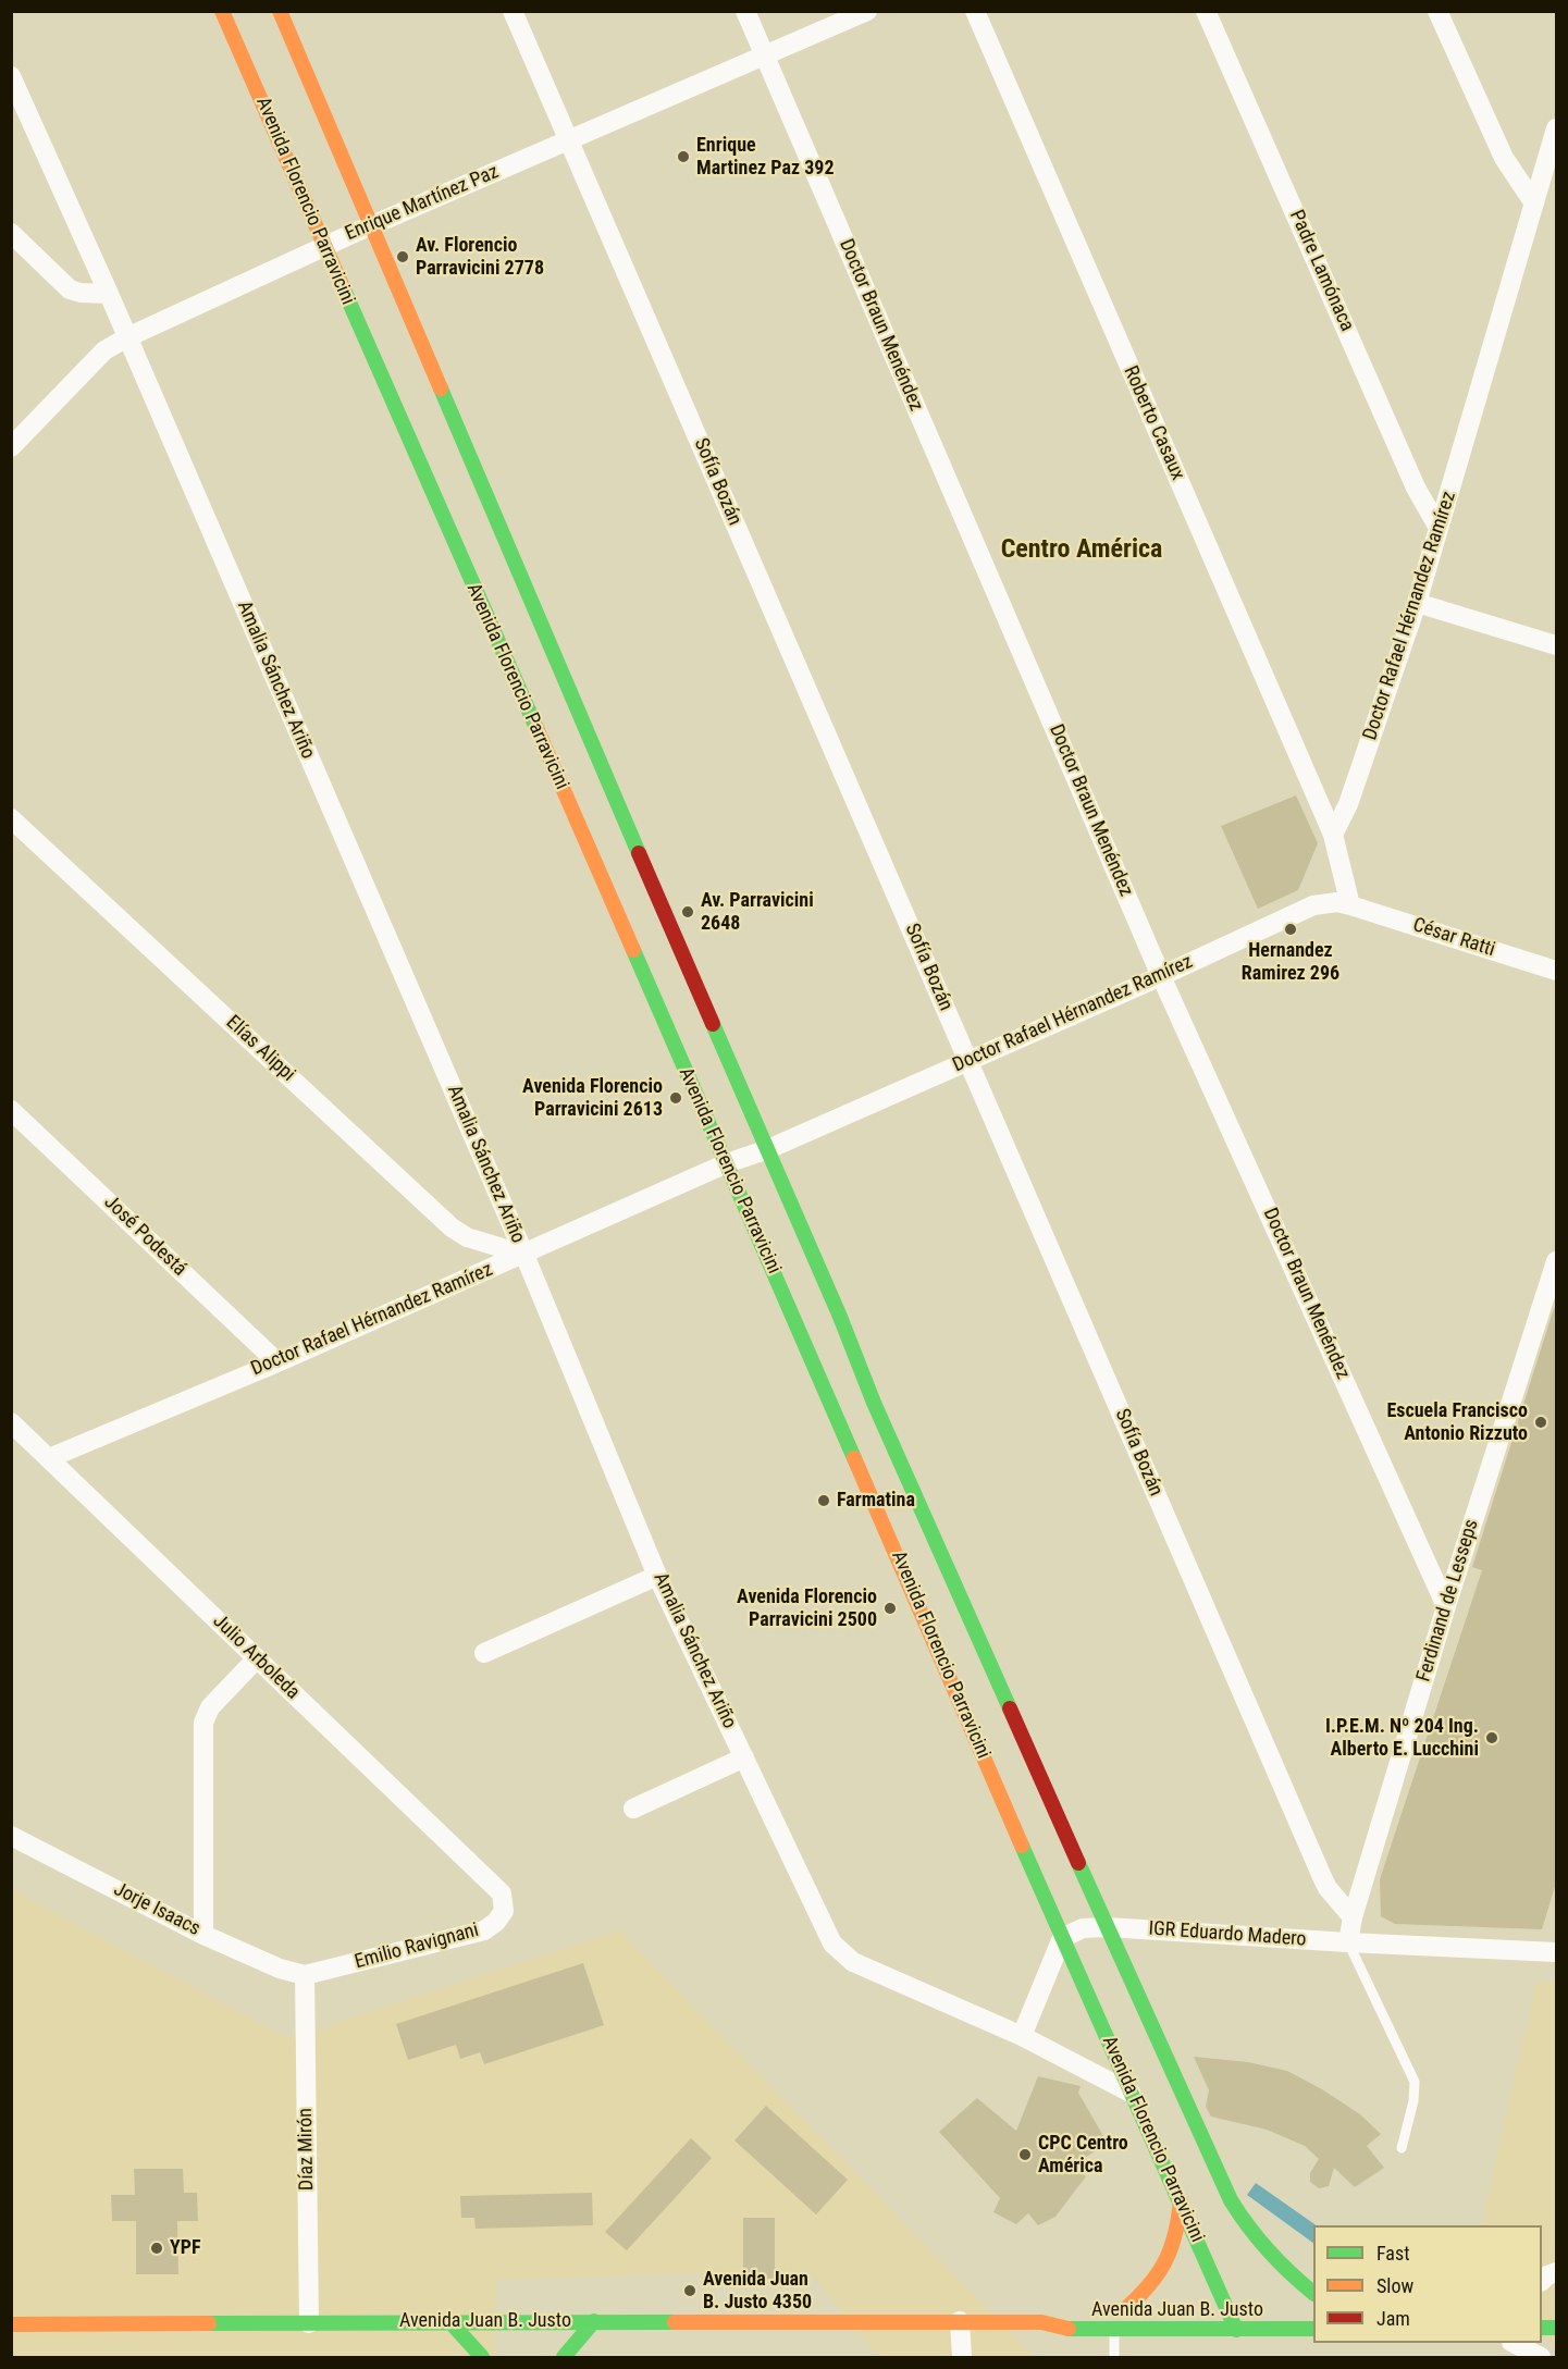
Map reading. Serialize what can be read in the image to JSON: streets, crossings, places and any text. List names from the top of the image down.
{
  "streets": {
    "main road": ["Avenida Florencio Parravicini", "Avenida Juan B. Justo"],
    "street": [
      "Enrique Martínez Paz",
      "Padre Lamónaca",
      "Doctor Braun Menéndez",
      "Roberto Casaux",
      "Sofía Bozán",
      "Doctor Rafael Hérnandez Ramírez",
      "Amalia Sánchez Ariño",
      "César Ratti",
      "Elías Alippi",
      "José Podestá",
      "Ferdinand de Lesseps",
      "Julio Arboleda",
      "Jorje Isaacs",
      "IGR Eduardo Madero",
      "Emilio Ravignani",
      "Díaz Mirón"
    ]
  },
  "crossings": [
    ["Avenida Florencio Parravicini", "Enrique Martínez Paz"],
    ["Avenida Florencio Parravicini", "Doctor Rafael Hérnandez Ramírez"],
    ["Avenida Florencio Parravicini", "Amalia Sánchez Ariño"],
    ["Avenida Florencio Parravicini", "IGR Eduardo Madero"],
    ["Avenida Florencio Parravicini", "Avenida Juan B. Justo"],
    ["Enrique Martínez Paz", "Doctor Braun Menéndez"],
    ["Enrique Martínez Paz", "Sofía Bozán"],
    ["Enrique Martínez Paz", "Amalia Sánchez Ariño"],
    ["Padre Lamónaca", "Doctor Rafael Hérnandez Ramírez"],
    ["Doctor Braun Menéndez", "Doctor Rafael Hérnandez Ramírez"],
    ["Doctor Braun Menéndez", "Ferdinand de Lesseps"],
    ["Roberto Casaux", "Doctor Rafael Hérnandez Ramírez"],
    ["Sofía Bozán", "Doctor Rafael Hérnandez Ramírez"],
    ["Sofía Bozán", "Ferdinand de Lesseps"],
    ["Doctor Rafael Hérnandez Ramírez", "Amalia Sánchez Ariño"],
    ["Doctor Rafael Hérnandez Ramírez", "César Ratti"],
    ["Doctor Rafael Hérnandez Ramírez", "Elías Alippi"],
    ["Doctor Rafael Hérnandez Ramírez", "José Podestá"],
    ["Doctor Rafael Hérnandez Ramírez", "Julio Arboleda"],
    ["Amalia Sánchez Ariño", "Elías Alippi"],
    ["Ferdinand de Lesseps", "IGR Eduardo Madero"],
    ["Julio Arboleda", "Emilio Ravignani"],
    ["Jorje Isaacs", "Emilio Ravignani"],
    ["Jorje Isaacs", "Díaz Mirón"],
    ["Emilio Ravignani", "Díaz Mirón"],
    ["Díaz Mirón", "Avenida Juan B. Justo"]
  ],
  "districts": ["Centro América"],
  "places": [
    "Enrique Martinez Paz 392",
    "Av. Florencio Parravicini 2778",
    "Av. Parravicini 2648",
    "Hernandez Ramirez 296",
    "Avenida Florencio Parravicini 2613",
    "Escuela Francisco Antonio Rizzuto",
    "Farmatina",
    "Avenida Florencio Parravicini 2500",
    "I.P.E.M. Nº 204 Ing. Alberto E. Lucchini",
    "CPC Centro América",
    "YPF",
    "Avenida Juan B. Justo 4350"
  ],
  "legend": ["Fast", "Slow", "Jam"]
}
